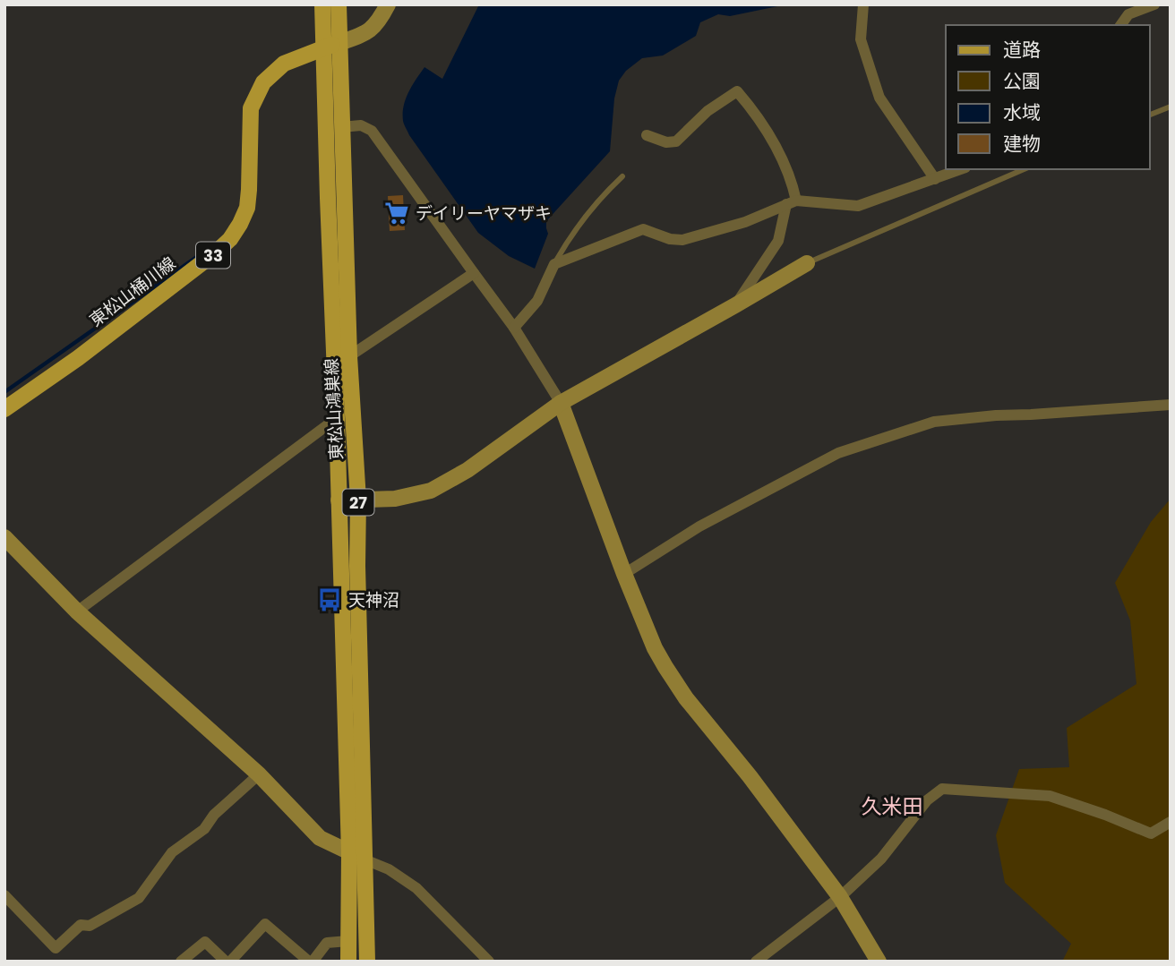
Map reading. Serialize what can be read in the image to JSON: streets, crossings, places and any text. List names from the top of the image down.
{
  "streets": {
    "main road": [
      "33",
      "東松山桶川線",
      "東松山鴻巣線",
      "27"
    ]
  },
  "crossings": [
    ["東松山桶川線", "東松山鴻巣線"],
    ["東松山桶川線", "27"],
    ["東松山鴻巣線", "27"]
  ],
  "districts": ["久米田"],
  "places": {
    "supermarket": ["デイリーヤマザキ"],
    "bus stop": ["天神沼"]
  },
  "legend": [
    "道路",
    "公園",
    "水域",
    "建物"
  ]
}
